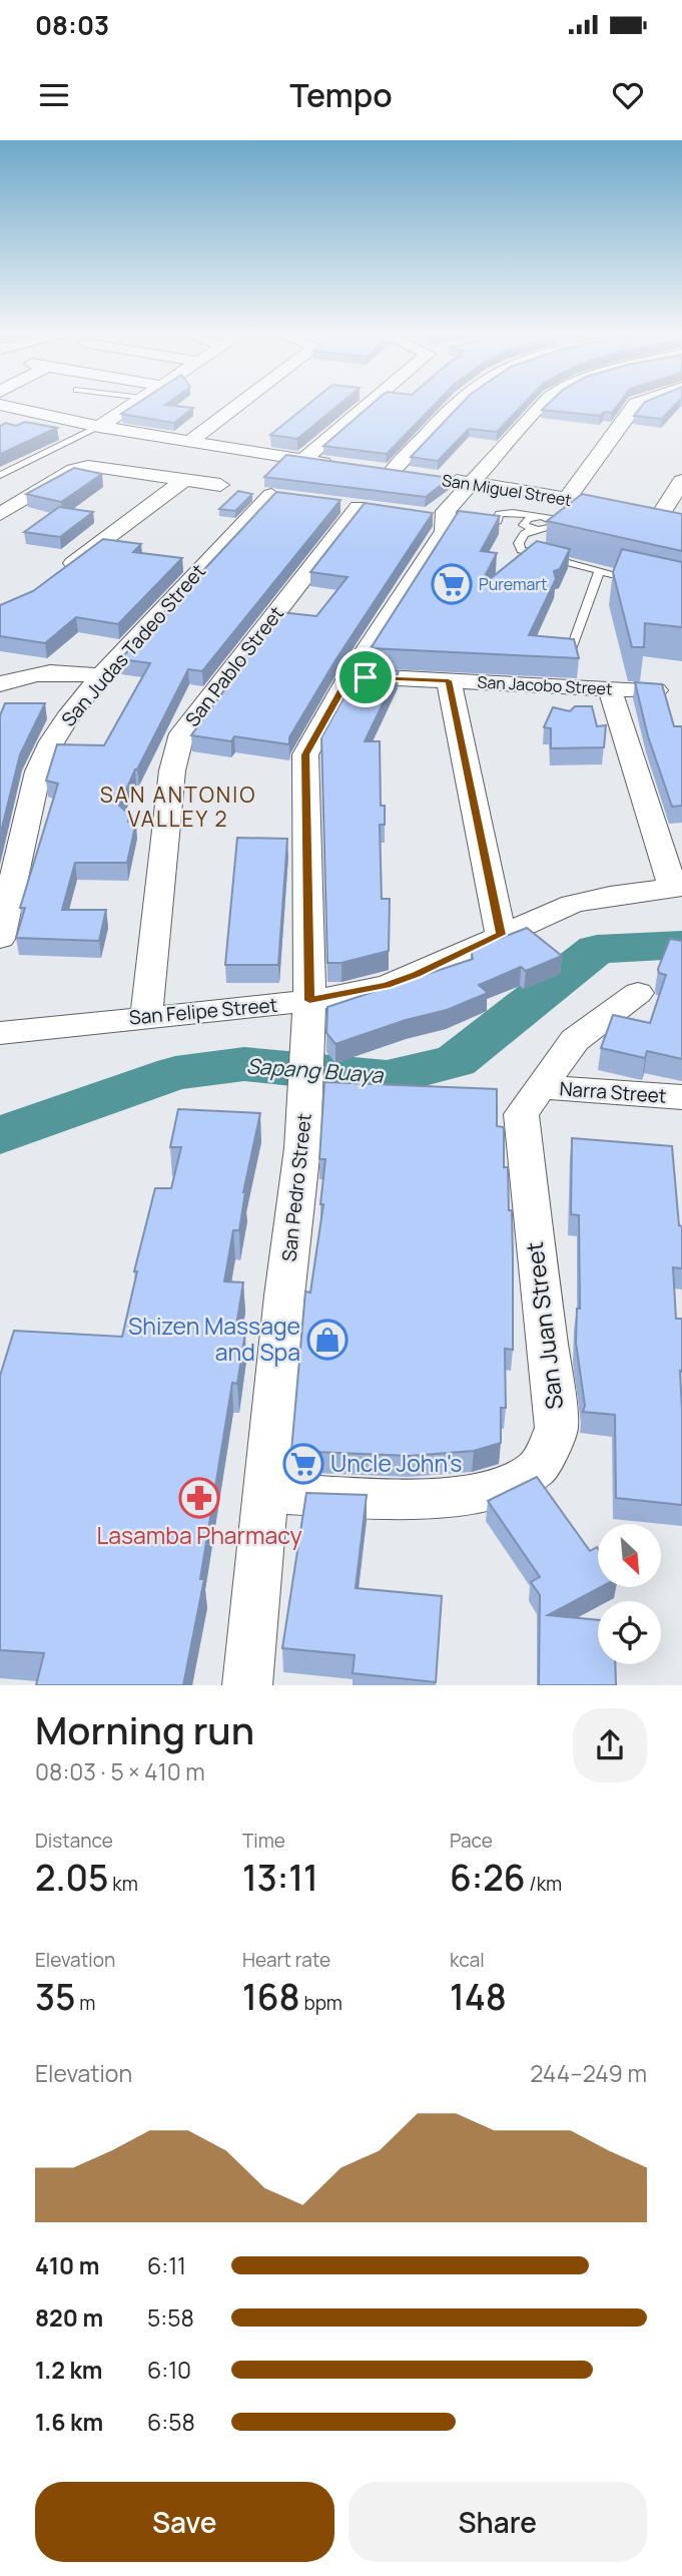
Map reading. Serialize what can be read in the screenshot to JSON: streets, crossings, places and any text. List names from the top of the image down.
{
  "streets": {
    "street": [
      "San Miguel Street",
      "San Judas Tadeo Street",
      "San Pablo Street",
      "San Jacobo Street",
      "San Felipe Street",
      "Narra Street",
      "San Pedro Street",
      "San Juan Street"
    ]
  },
  "crossings": [
    ["San Miguel Street", "San Pedro Street"],
    ["San Pablo Street", "San Felipe Street"],
    ["San Jacobo Street", "San Pedro Street"],
    ["San Felipe Street", "San Pedro Street"],
    ["Narra Street", "San Juan Street"],
    ["San Pedro Street", "San Juan Street"]
  ],
  "districts": ["SAN ANTONIO VALLEY 2"],
  "water": ["Sapang Buaya"],
  "places": {
    "supermarket": ["Puremart", "Uncle John's"],
    "shop": ["Shizen Massage and Spa"],
    "pharmacy": ["Lasamba Pharmacy"]
  },
  "north": "bottom right",
  "page": {
    "status": "08:03",
    "header": "Tempo",
    "heading": ["Morning run", "08:03 · 5 × 410 m"],
    "stats": [
      ["Distance", "2.05 km"],
      ["Time", "13:11"],
      ["Pace", "6:26 /km"],
      ["Elevation", "35 m"],
      ["Heart rate", "168 bpm"],
      ["kcal", "148"]
    ],
    "chart": ["Elevation", "244–249 m"],
    "list": [
      {
        "name": "410 m",
        "note": "6:11"
      },
      {
        "name": "820 m",
        "note": "5:58"
      },
      {
        "name": "1.2 km",
        "note": "6:10"
      },
      {
        "name": "1.6 km",
        "note": "6:58"
      }
    ],
    "buttons": ["Save", "Share"]
  }
}
